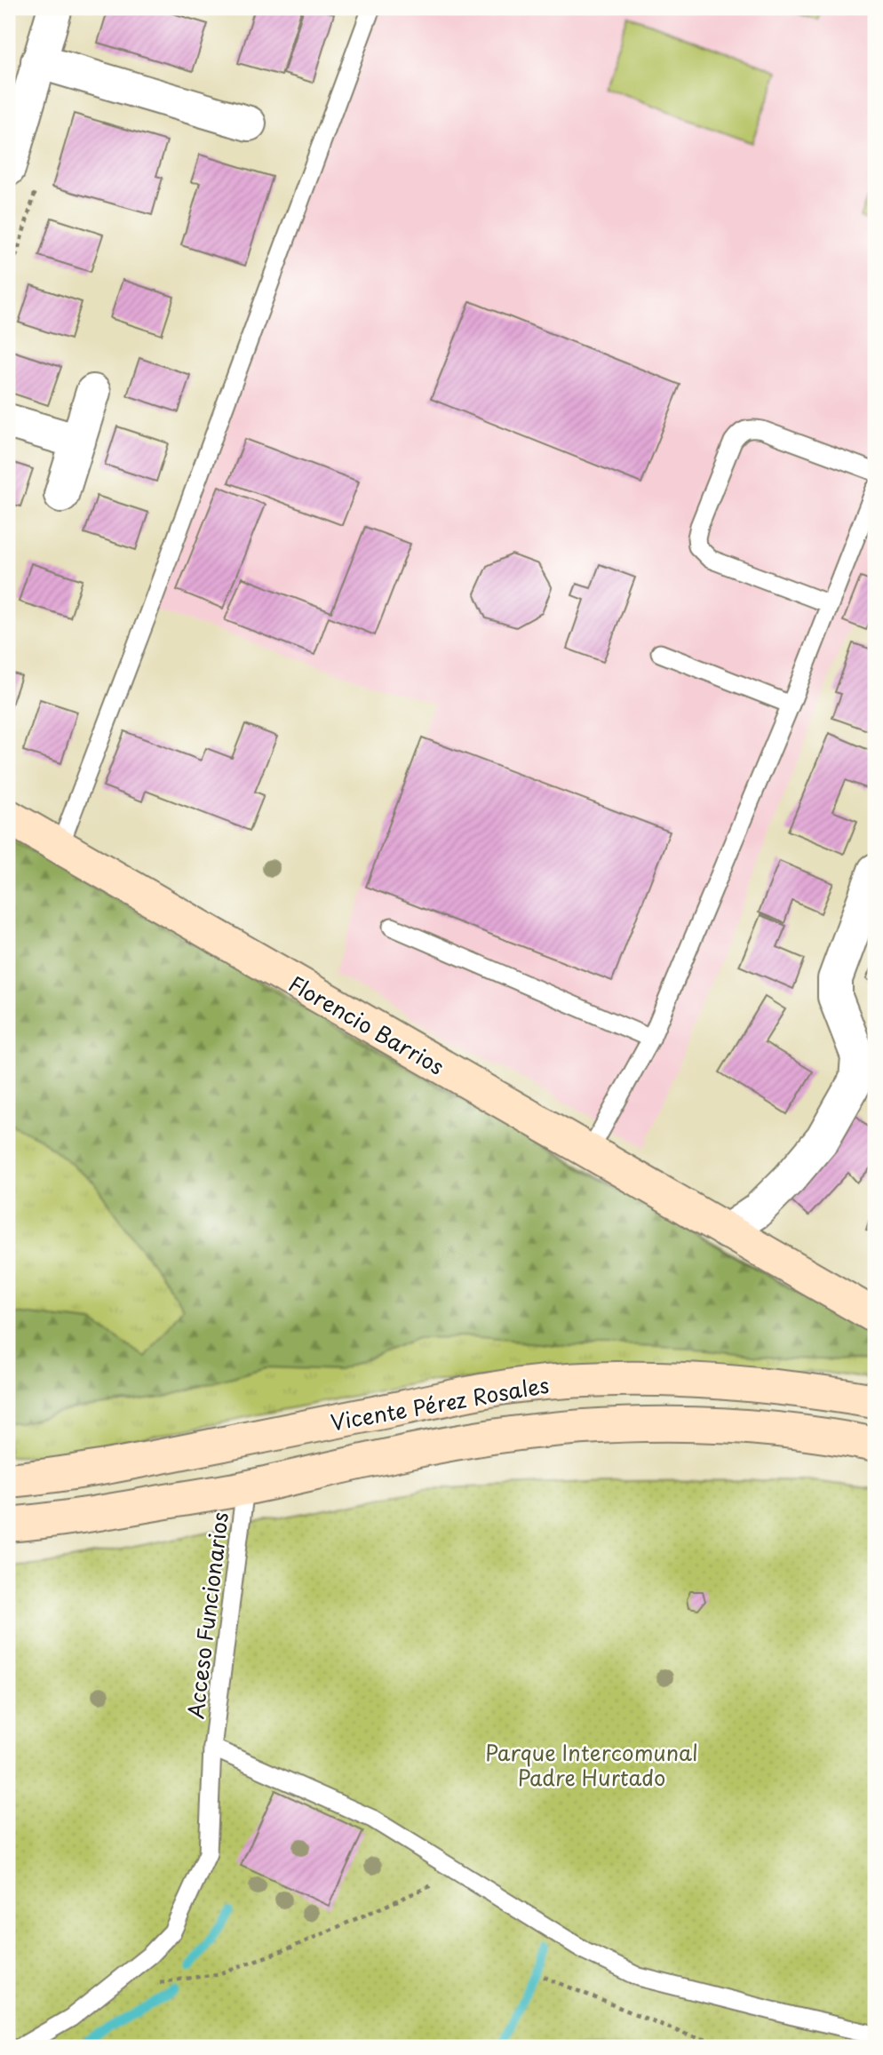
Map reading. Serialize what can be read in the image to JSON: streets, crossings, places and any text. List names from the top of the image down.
{
  "streets": {
    "main road": ["Florencio Barrios", "Vicente Pérez Rosales"],
    "lane": ["Acceso Funcionarios"]
  },
  "crossings": [
    ["Vicente Pérez Rosales", "Acceso Funcionarios"]
  ],
  "parks": ["Parque Intercomunal Padre Hurtado"]
}
